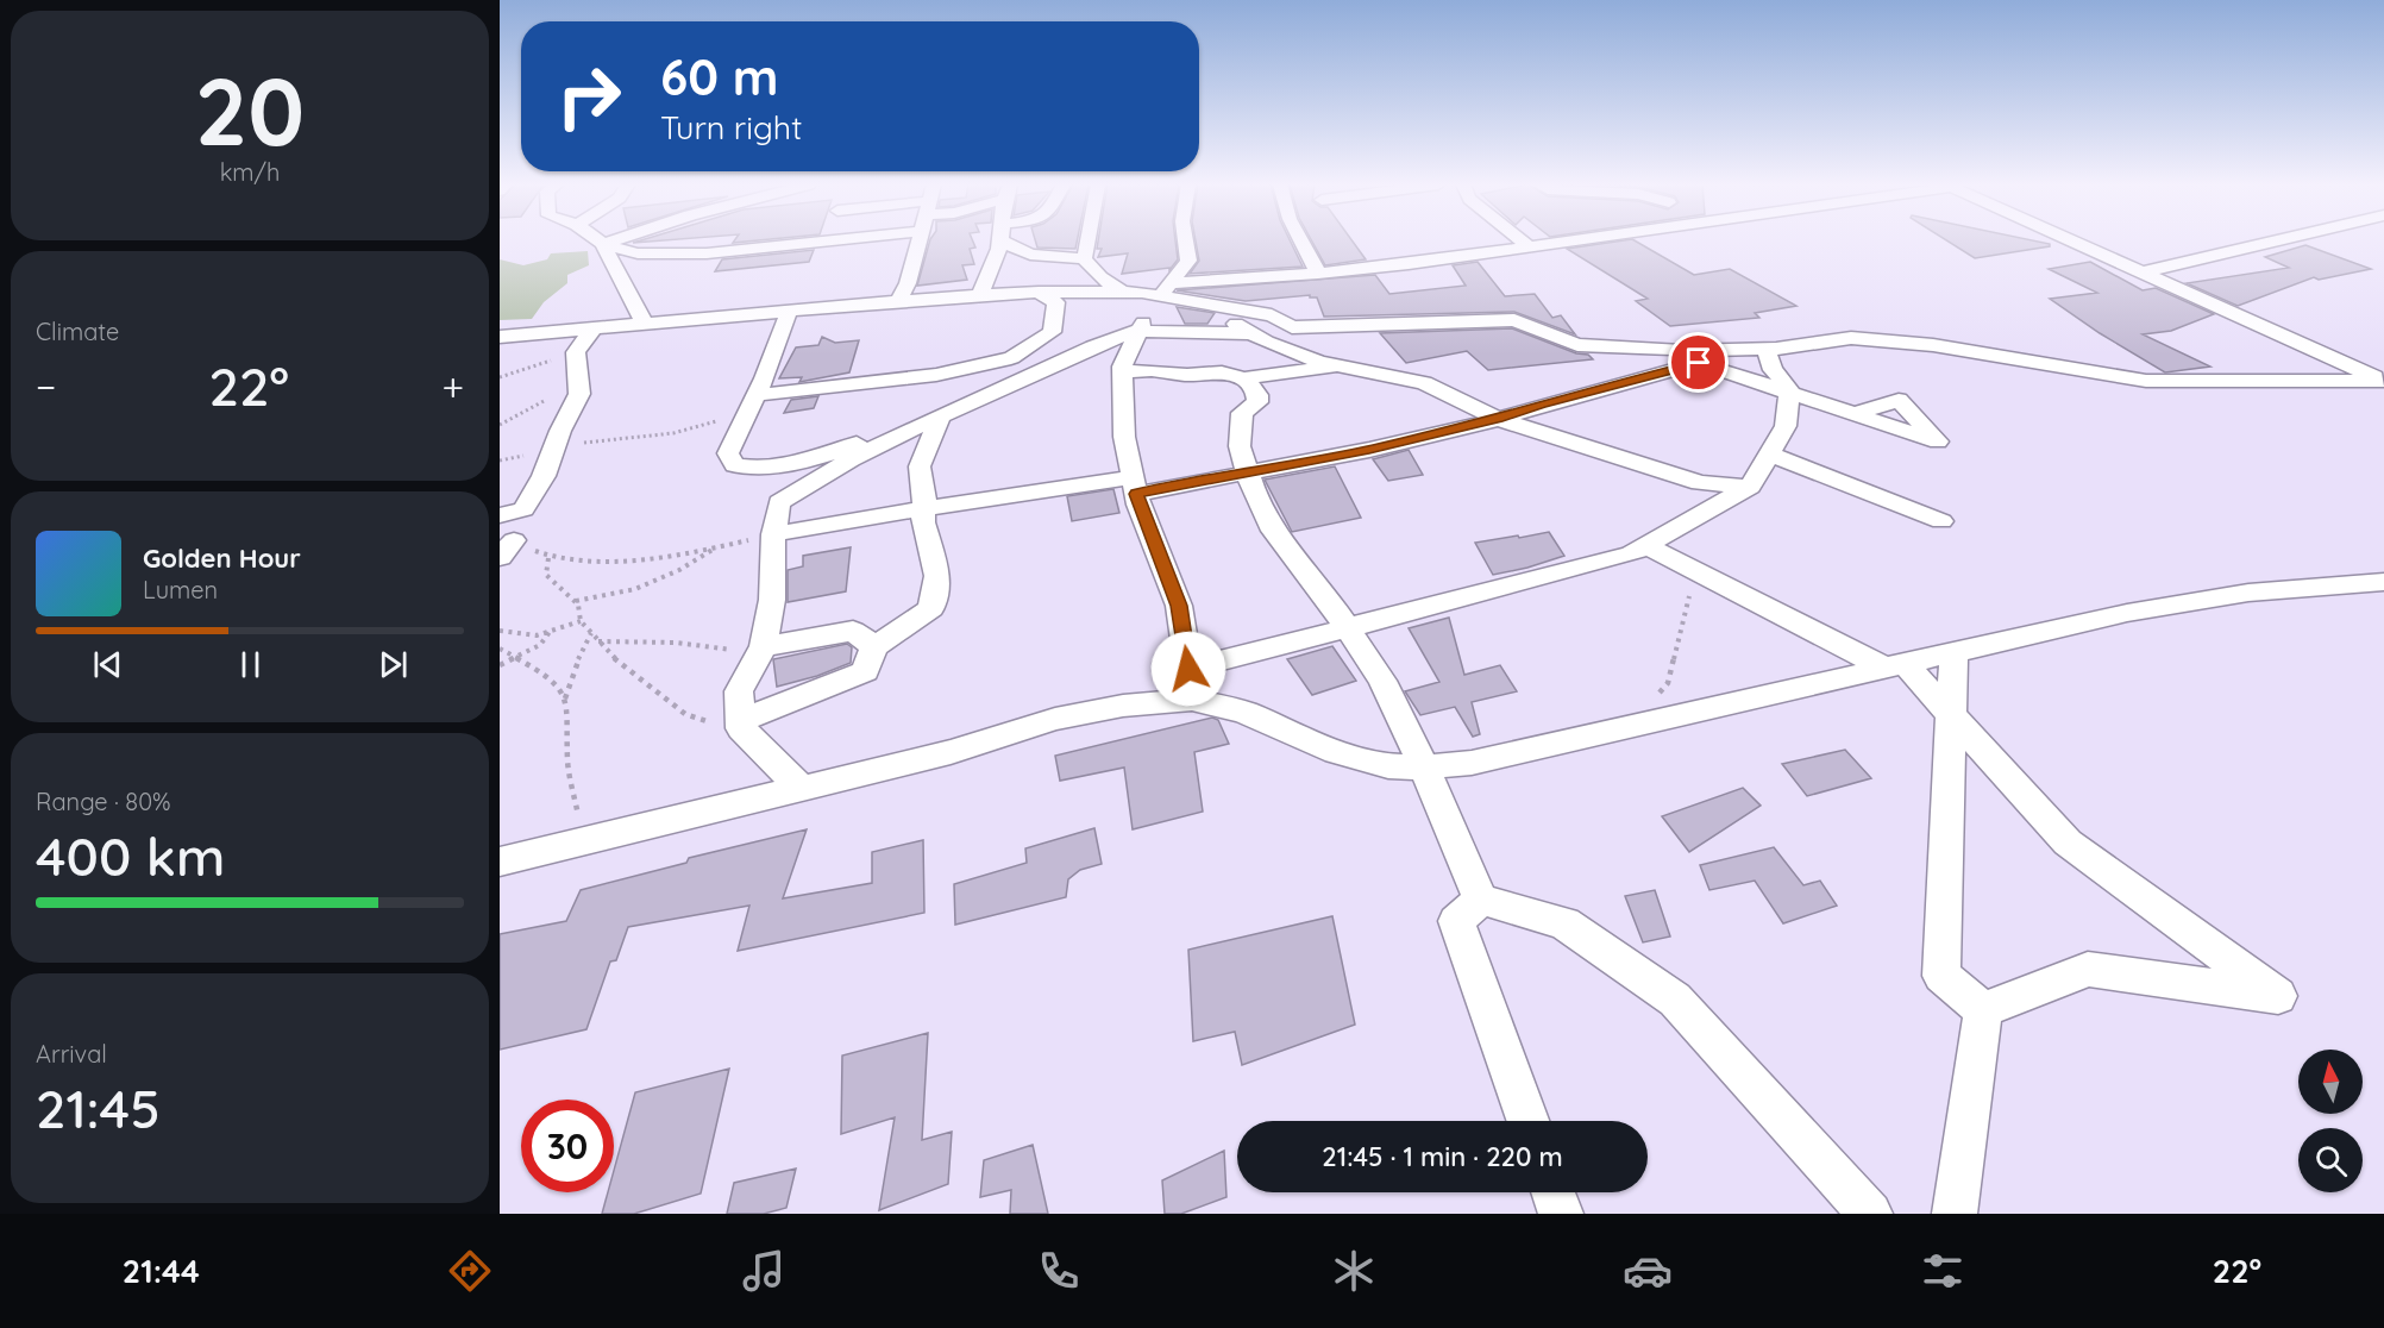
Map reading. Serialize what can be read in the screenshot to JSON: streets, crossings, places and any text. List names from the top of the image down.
{
  "north": "top",
  "page": {
    "tile": [
      ["20", "km/h"],
      "Climate",
      ["Range · 80%", "400 km"],
      ["Arrival", "21:45"]
    ],
    "turn": ["60 m", "Turn right"],
    "heat": ["−", "22°", "+"],
    "song": ["Golden Hour", "Lumen"],
    "limit": "30",
    "trip": "21:45 · 1 min · 220 m",
    "tabs": ["21:44", "22°"]
  }
}
